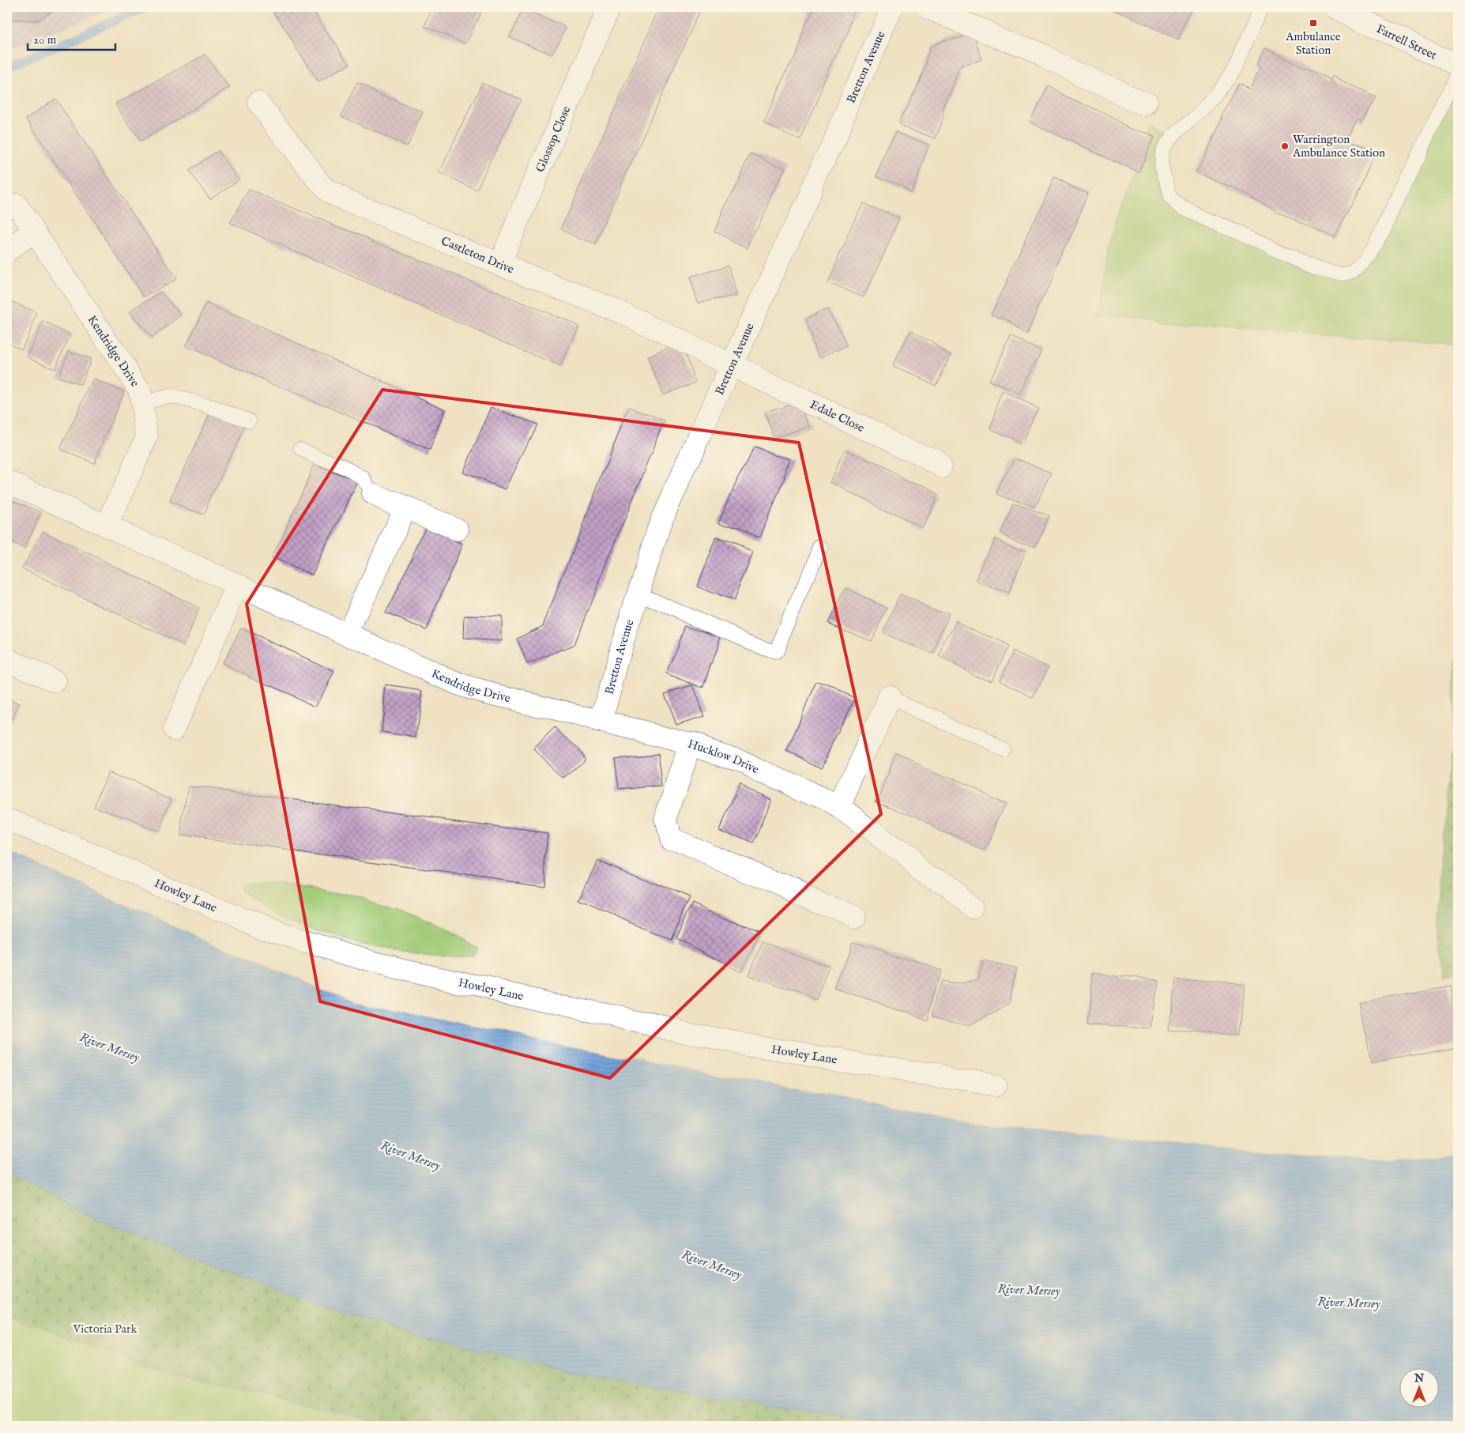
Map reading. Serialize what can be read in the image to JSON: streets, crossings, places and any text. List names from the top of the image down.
{
  "streets": {
    "street": [
      "Farrell Street",
      "Bretton Avenue",
      "Glossop Close",
      "Castleton Drive",
      "Kendridge Drive",
      "Edale Close",
      "Hucklow Drive",
      "Howley Lane"
    ]
  },
  "crossings": [
    ["Bretton Avenue", "Castleton Drive"],
    ["Bretton Avenue", "Kendridge Drive"],
    ["Bretton Avenue", "Edale Close"],
    ["Bretton Avenue", "Hucklow Drive"],
    ["Glossop Close", "Castleton Drive"],
    ["Castleton Drive", "Edale Close"],
    ["Kendridge Drive", "Hucklow Drive"]
  ],
  "water": ["River Mersey"],
  "parks": ["Victoria Park"],
  "places": {
    "transit": ["Ambulance Station"],
    "other": ["Warrington Ambulance Station"]
  },
  "scale_bar": "20 m",
  "north": "top"
}
